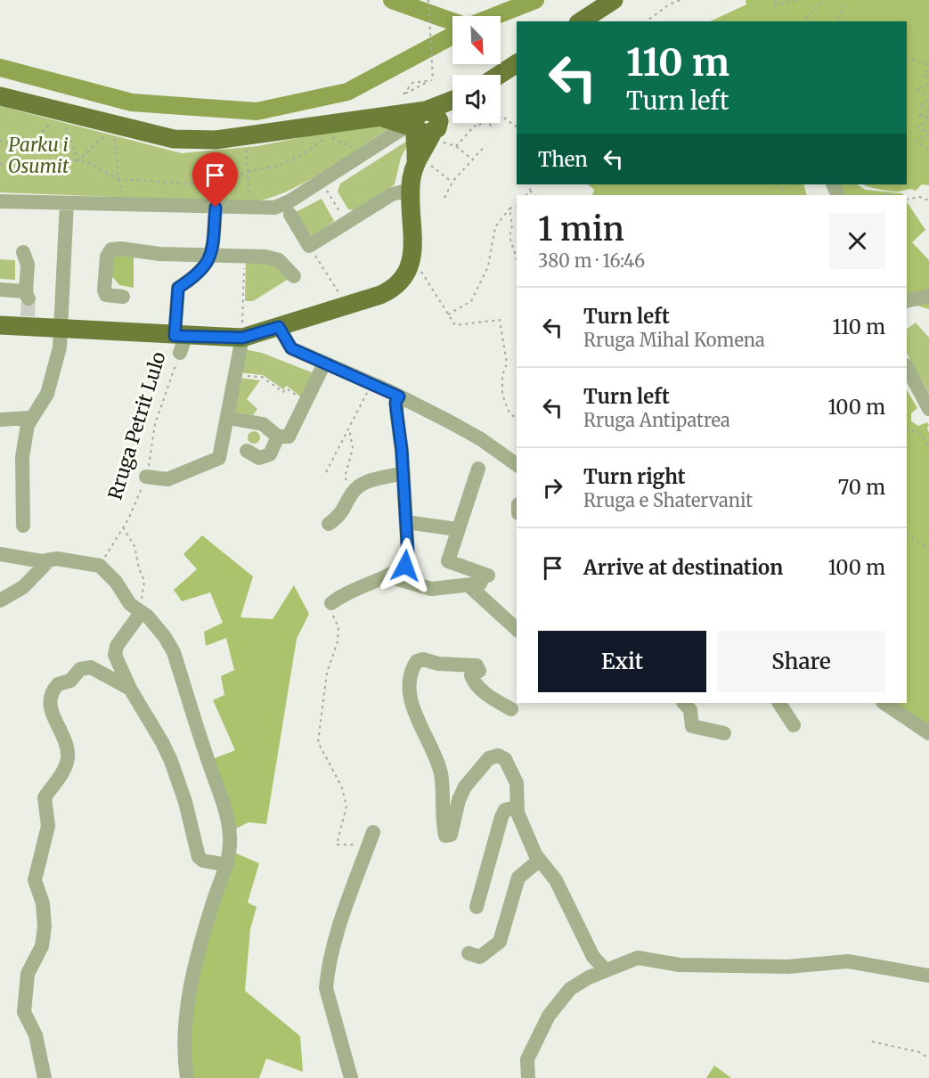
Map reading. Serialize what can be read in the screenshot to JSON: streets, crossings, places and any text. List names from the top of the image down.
{
  "streets": {
    "path": ["Rruga Petrit Lulo"]
  },
  "parks": ["Parku i Osumit"],
  "north": "bottom right",
  "page": {
    "turn": ["110 m", "Turn left"],
    "then": "Then",
    "heading": ["1 min", "380 m · 16:46"],
    "list": [
      {
        "name": "Turn left",
        "note": "Rruga Mihal Komena",
        "value": "110 m"
      },
      {
        "name": "Turn left",
        "note": "Rruga Antipatrea",
        "value": "100 m"
      },
      {
        "name": "Turn right",
        "note": "Rruga e Shatervanit",
        "value": "70 m"
      },
      {
        "name": "Arrive at destination",
        "value": "100 m"
      }
    ],
    "buttons": ["Exit", "Share"]
  }
}
